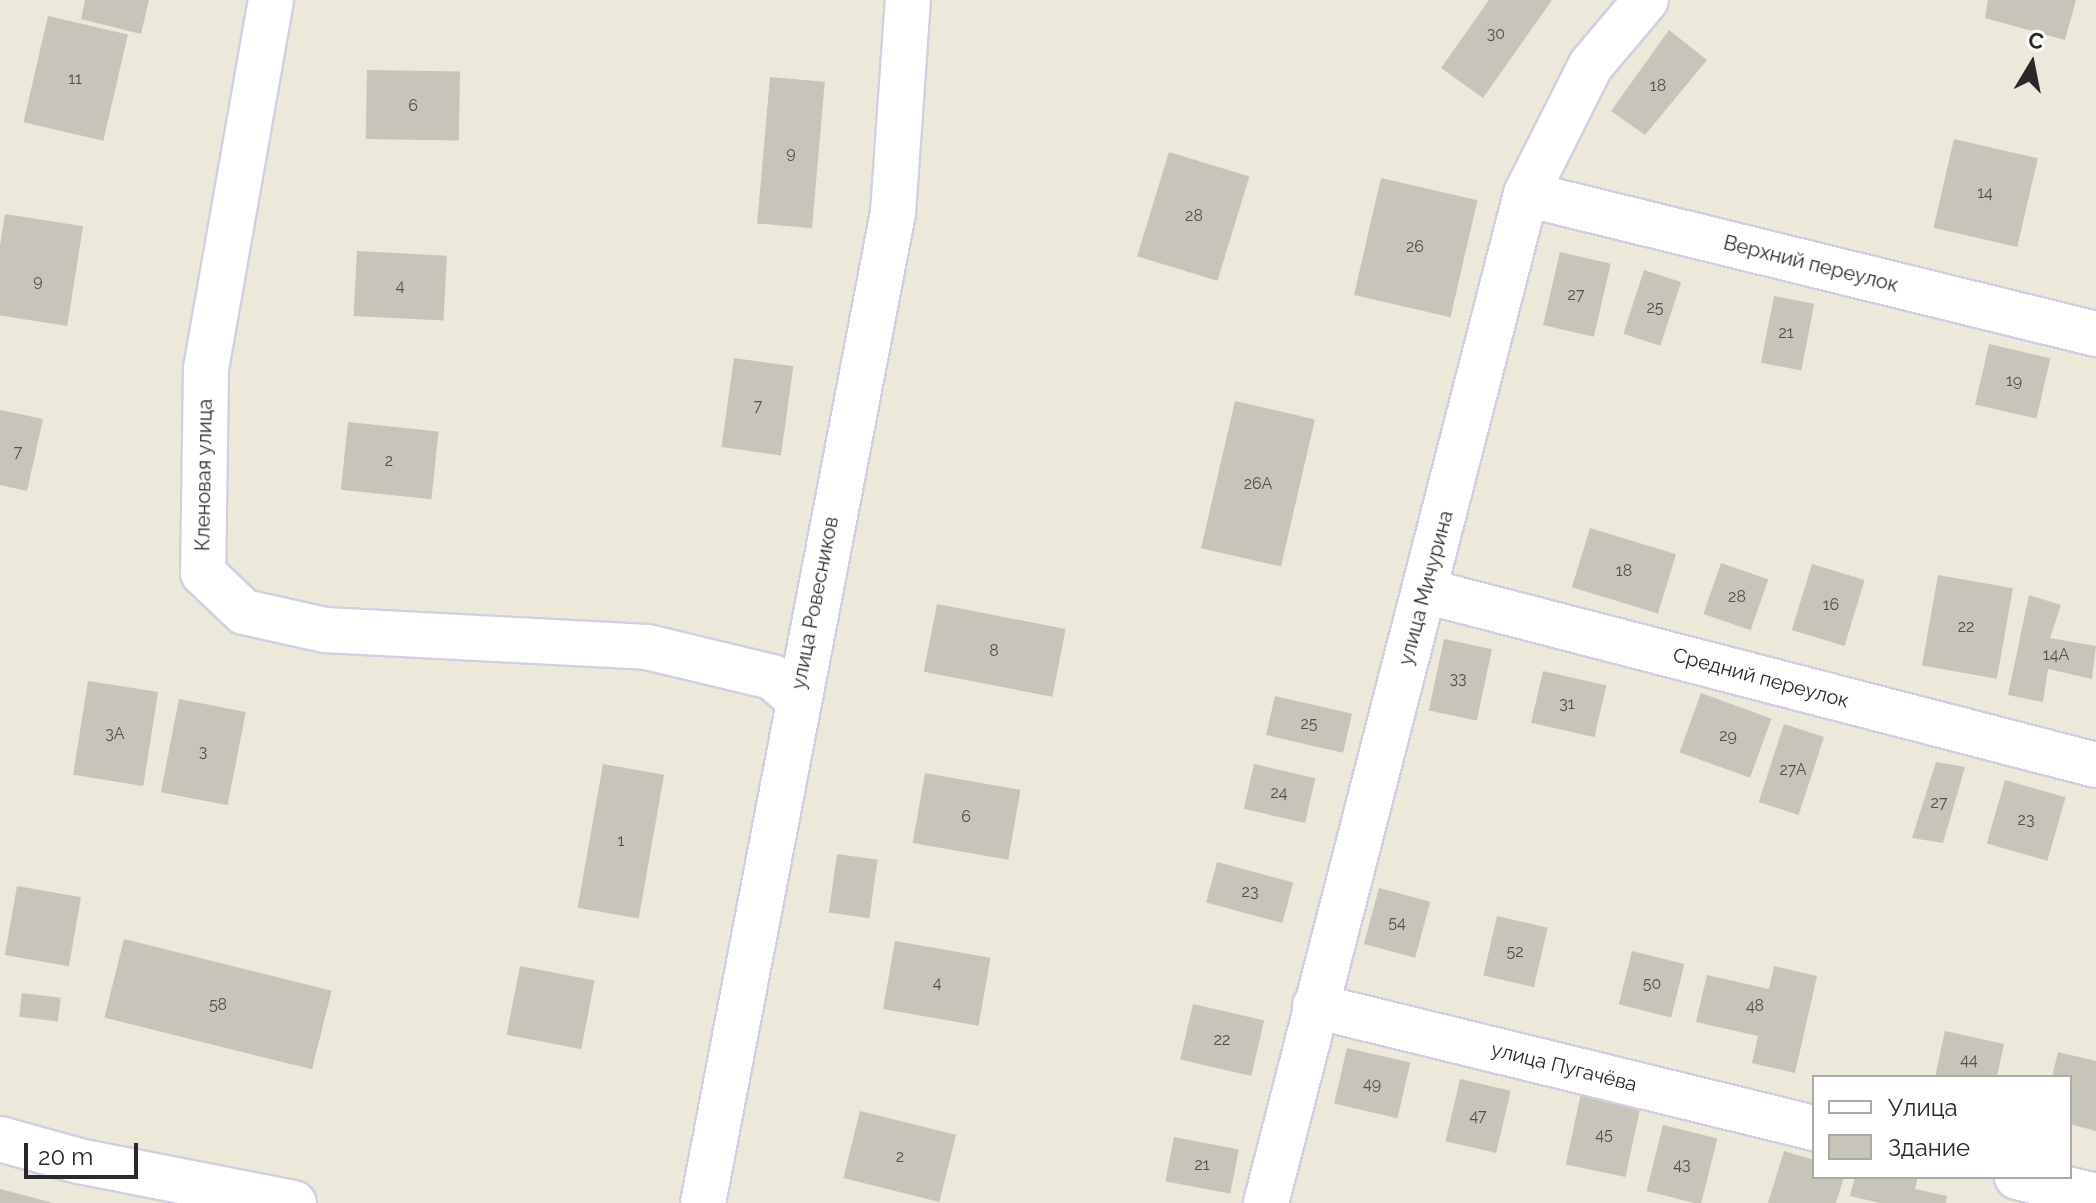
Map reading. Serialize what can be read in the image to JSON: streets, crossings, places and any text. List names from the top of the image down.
{
  "streets": {
    "street": [
      "Верхний переулок",
      "Кленовая улица",
      "улица Мичурина",
      "улица Ровесников",
      "Средний переулок",
      "улица Пугачёва"
    ]
  },
  "crossings": [
    ["Верхний переулок", "улица Мичурина"],
    ["Кленовая улица", "улица Ровесников"],
    ["улица Мичурина", "Средний переулок"],
    ["улица Мичурина", "улица Пугачёва"]
  ],
  "house_numbers": [
    "30",
    "11",
    "18",
    "6",
    "9",
    "14",
    "28",
    "26",
    "9",
    "4",
    "27",
    "25",
    "21",
    "19",
    "7",
    "7",
    "2",
    "26А",
    "18",
    "28",
    "16",
    "22",
    "8",
    "14А",
    "33",
    "31",
    "25",
    "3А",
    "29",
    "3",
    "27А",
    "24",
    "27",
    "6",
    "23",
    "1",
    "23",
    "54",
    "52",
    "4",
    "50",
    "58",
    "48",
    "22",
    "44",
    "49",
    "47",
    "45",
    "2",
    "21",
    "43"
  ],
  "legend": ["Улица", "Здание"],
  "scale_bar": "20 m",
  "north": "top"
}
